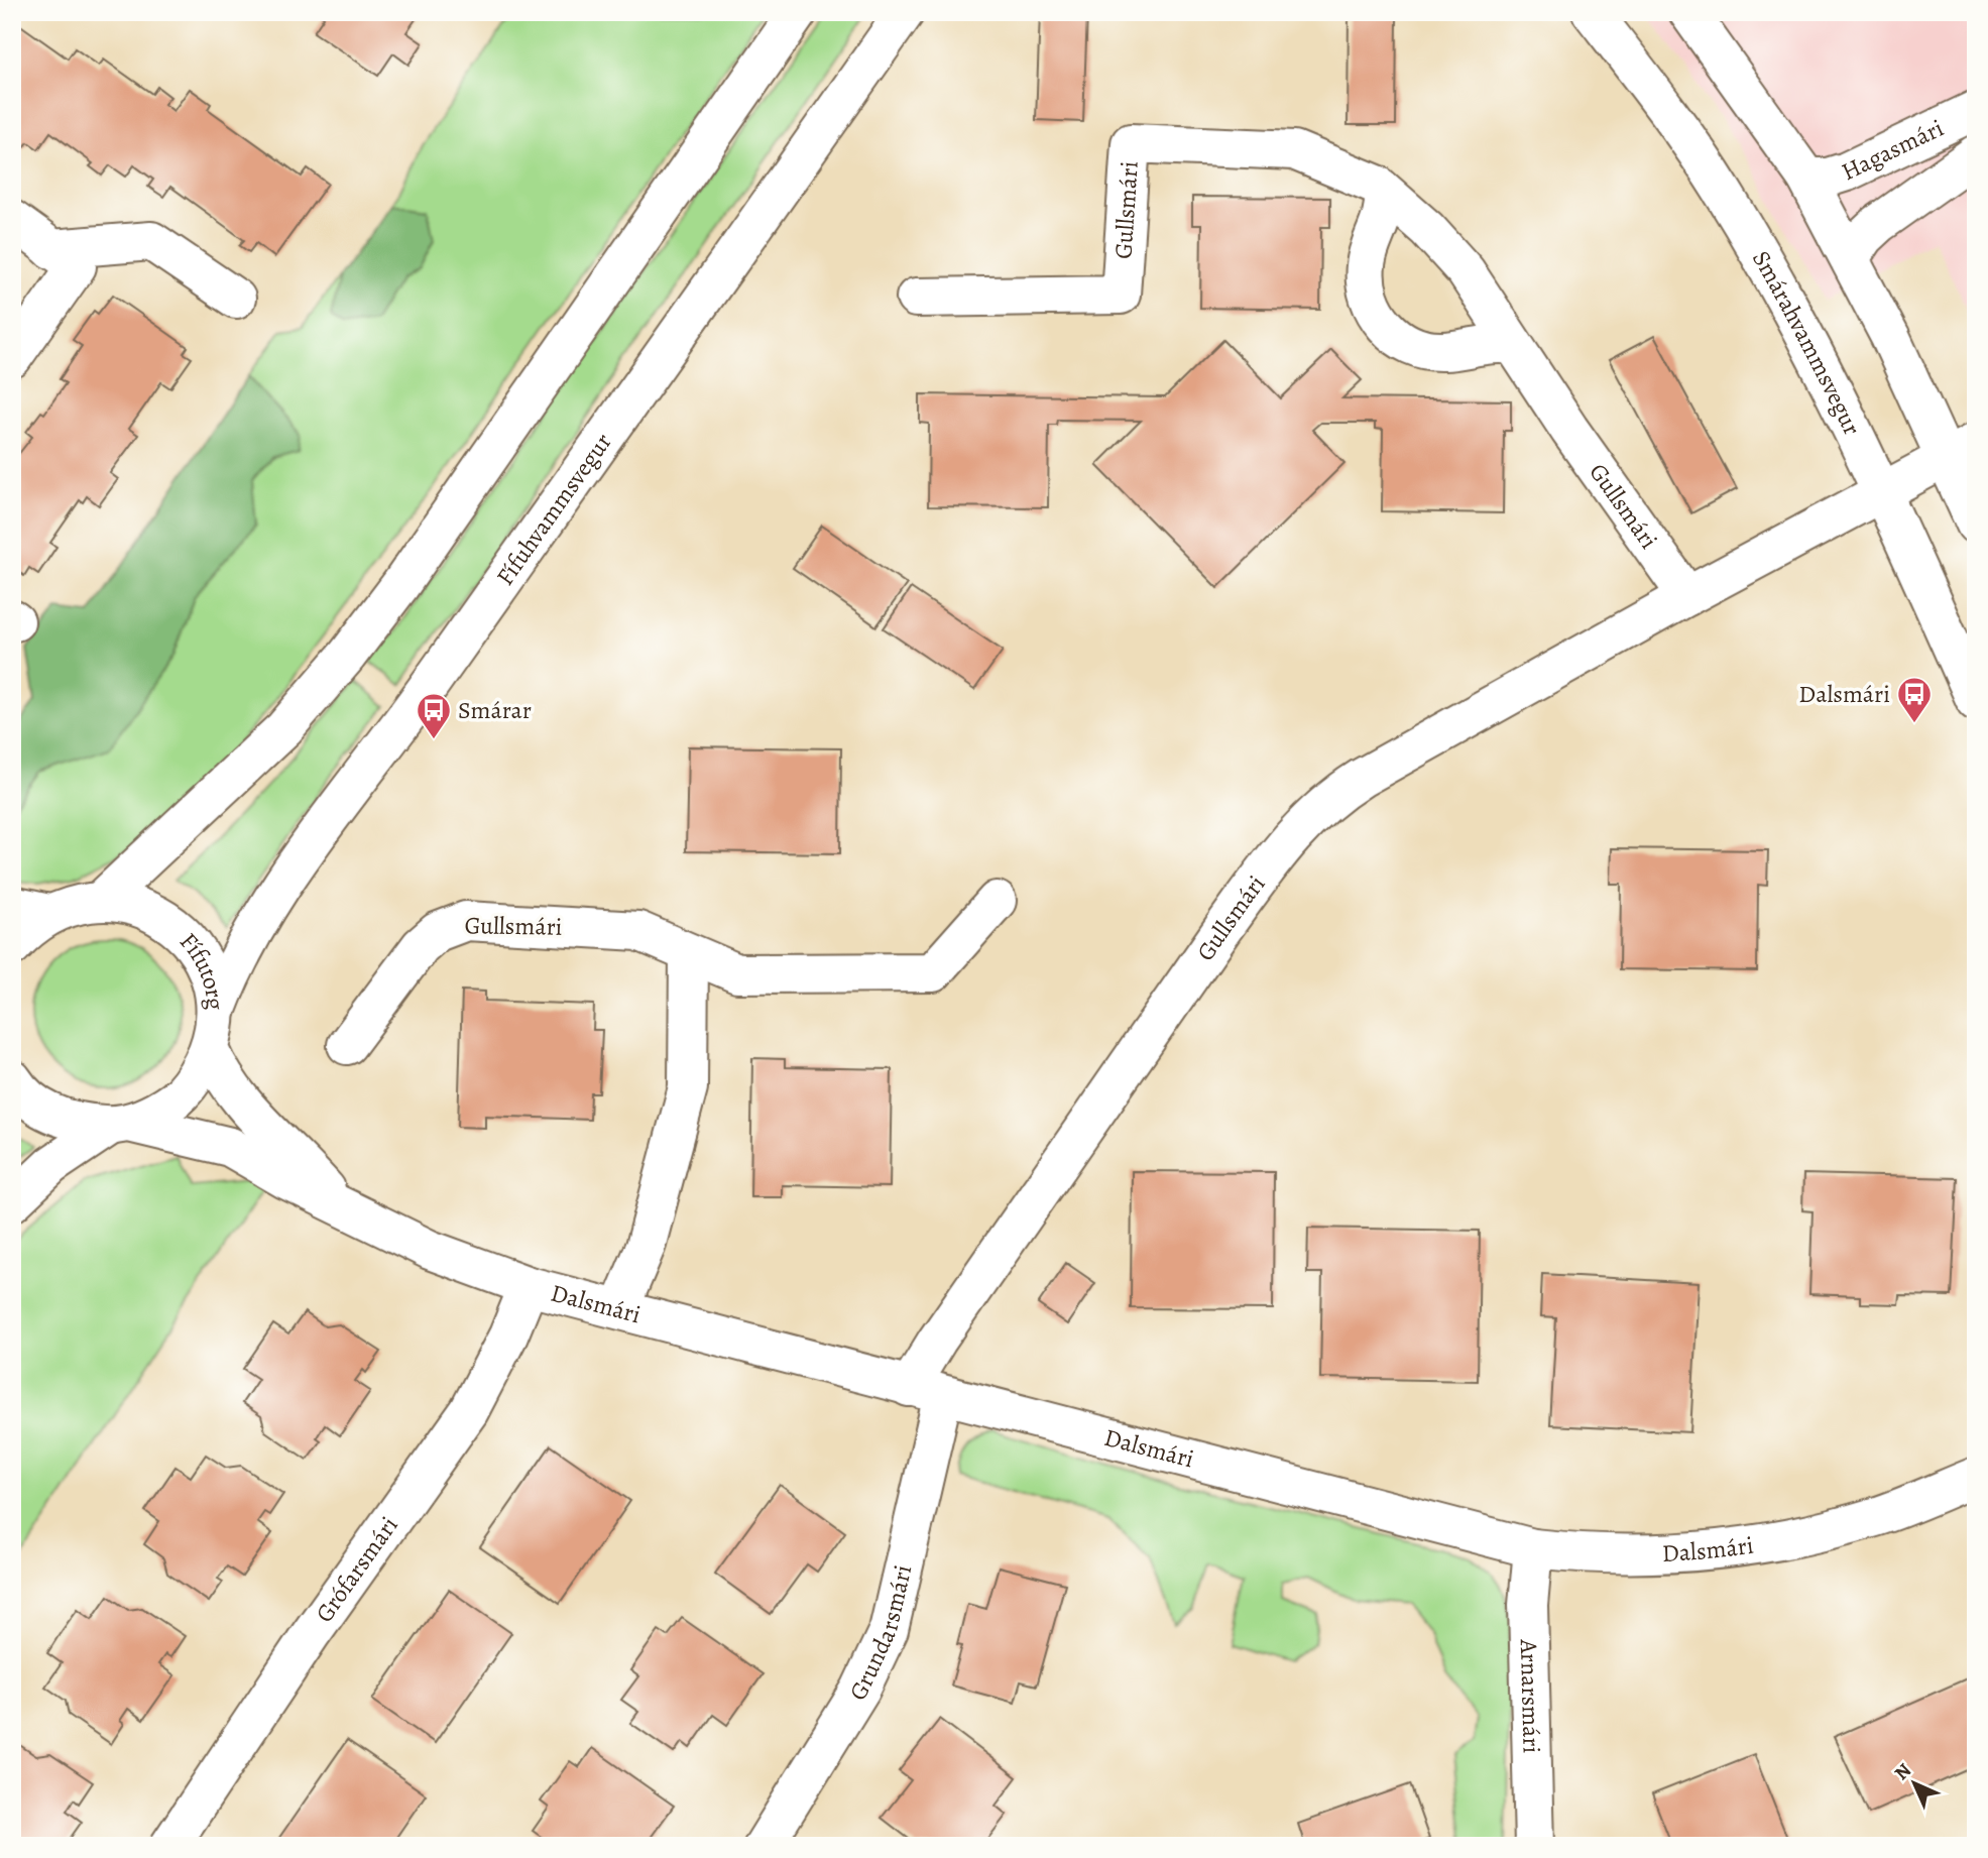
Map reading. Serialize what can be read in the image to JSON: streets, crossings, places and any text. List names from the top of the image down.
{
  "streets": {
    "street": [
      "Hagasmári",
      "Gullsmári",
      "Smárahvammsvegur",
      "Fífuhvammsvegur",
      "Fífutorg",
      "Dalsmári",
      "Grófarsmári",
      "Grundarsmári",
      "Arnarsmári"
    ]
  },
  "crossings": [
    ["Gullsmári", "Smárahvammsvegur"],
    ["Gullsmári", "Dalsmári"],
    ["Gullsmári", "Grundarsmári"],
    ["Fífuhvammsvegur", "Fífutorg"],
    ["Fífutorg", "Dalsmári"],
    ["Dalsmári", "Grófarsmári"],
    ["Dalsmári", "Grundarsmári"],
    ["Dalsmári", "Arnarsmári"]
  ],
  "places": {
    "bus stop": ["Dalsmári", "Smárar"]
  },
  "north": "top left"
}
